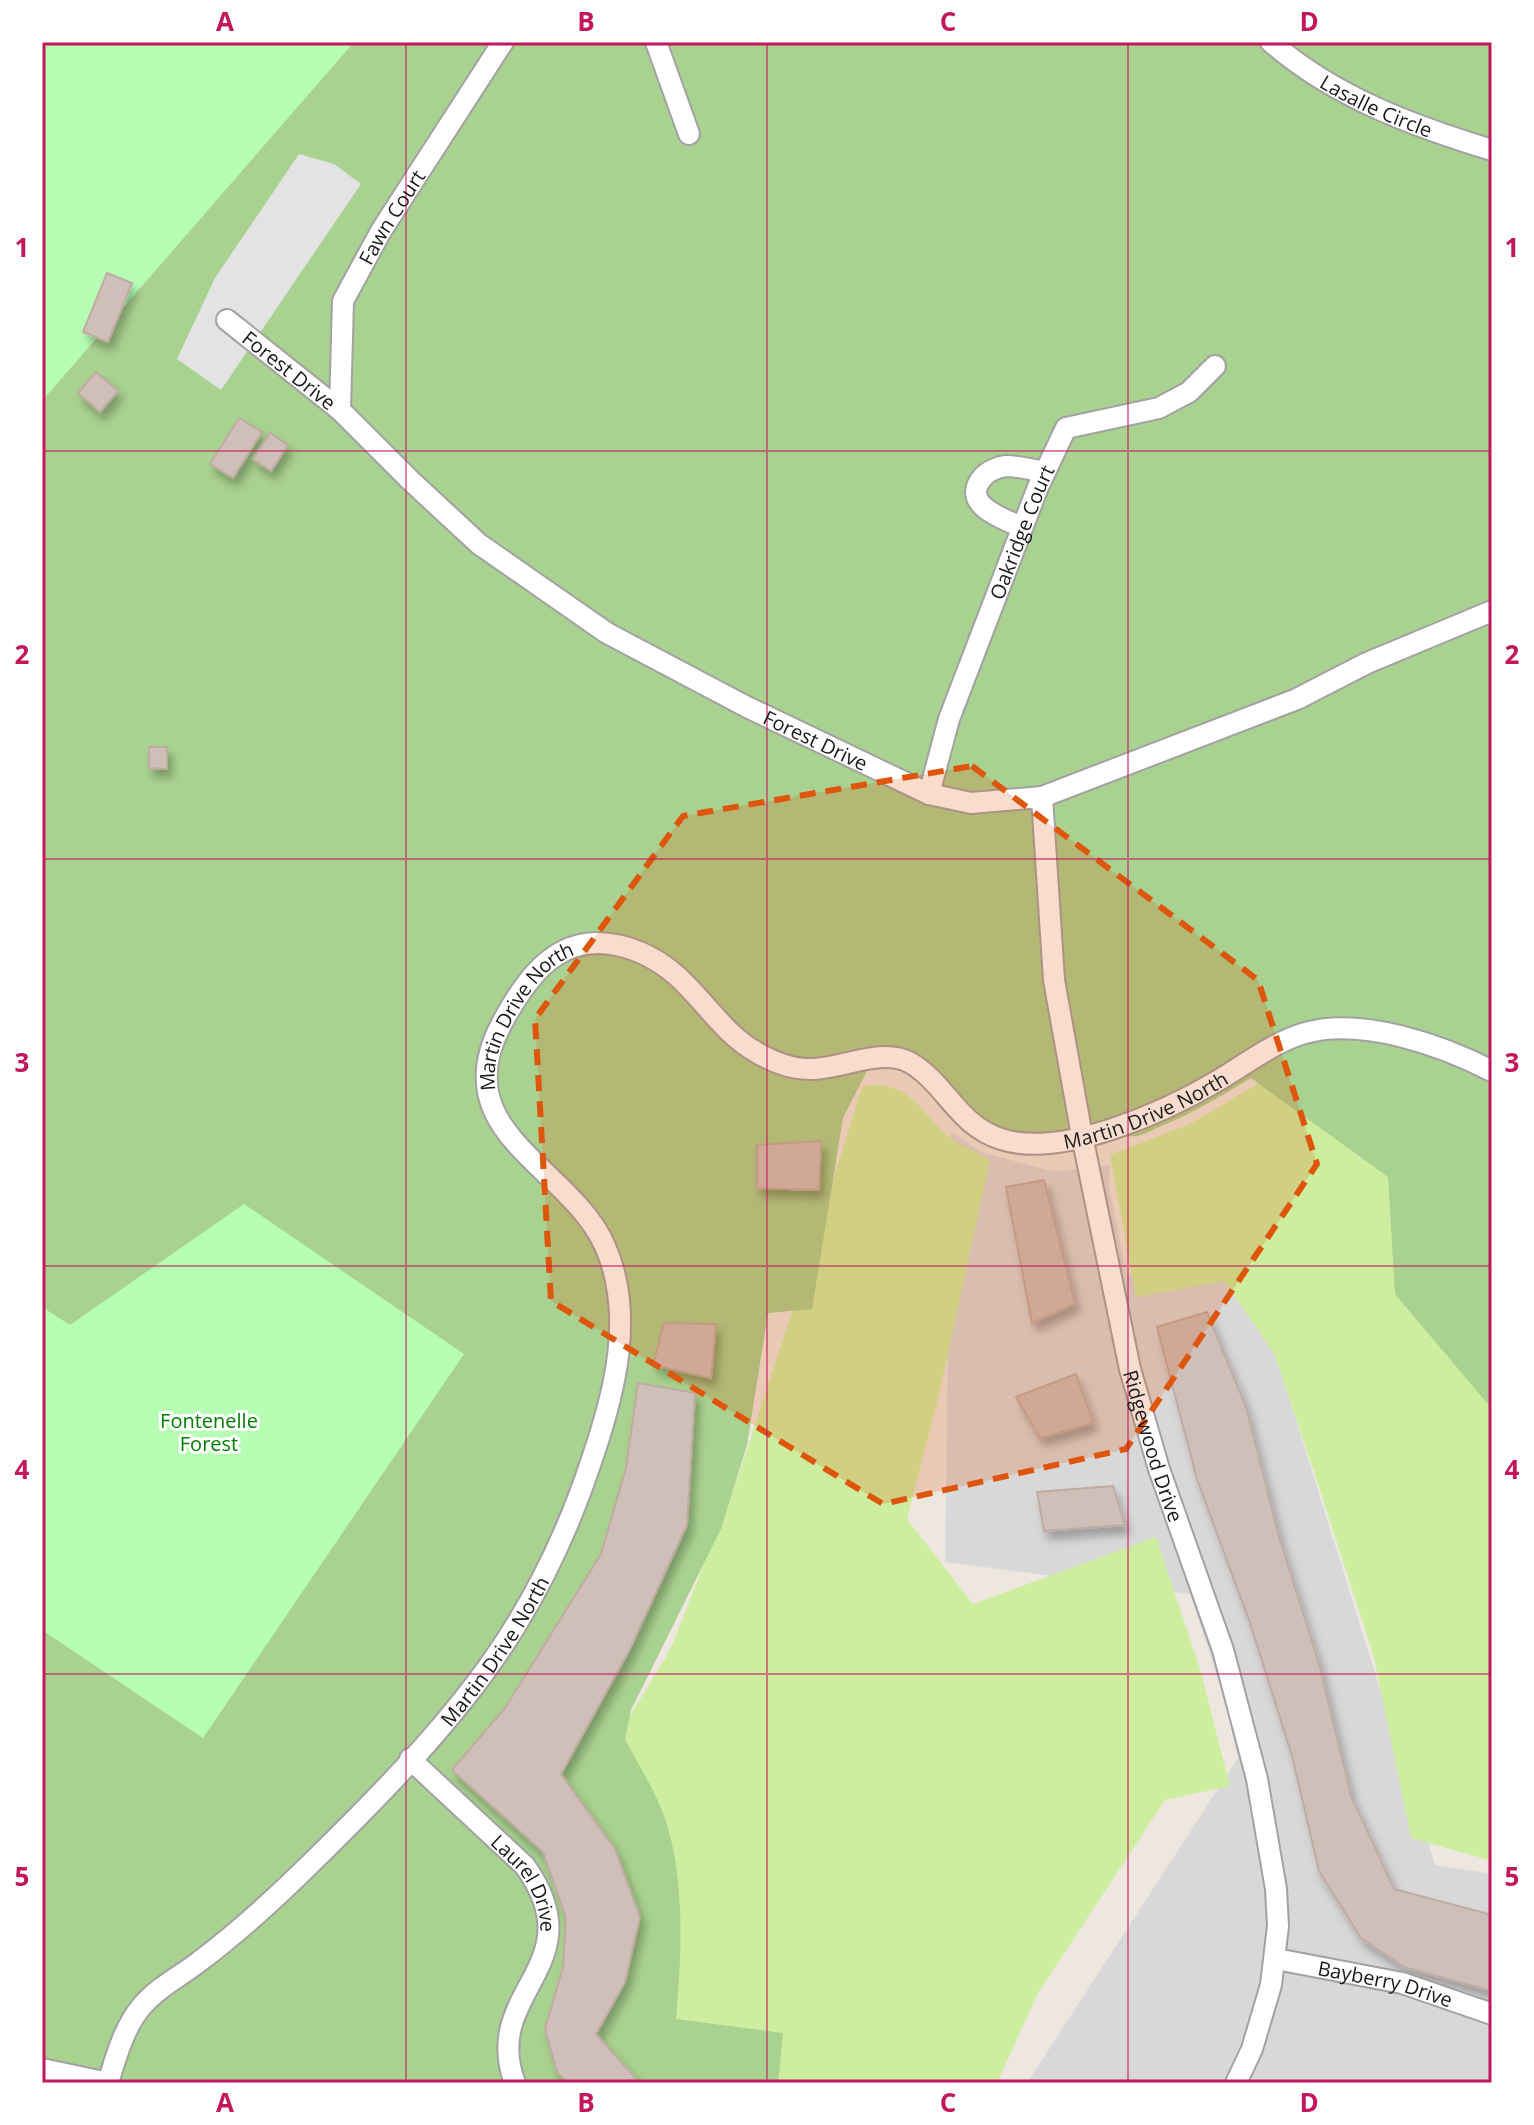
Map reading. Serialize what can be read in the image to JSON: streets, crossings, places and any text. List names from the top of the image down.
{
  "streets": {
    "street": [
      "Lasalle Circle",
      "Fawn Court",
      "Forest Drive",
      "Oakridge Court",
      "Martin Drive North",
      "Ridgewood Drive",
      "Laurel Drive",
      "Bayberry Drive"
    ]
  },
  "crossings": [
    ["Fawn Court", "Forest Drive"],
    ["Forest Drive", "Oakridge Court"],
    ["Forest Drive", "Ridgewood Drive"],
    ["Martin Drive North", "Ridgewood Drive"],
    ["Martin Drive North", "Laurel Drive"],
    ["Ridgewood Drive", "Bayberry Drive"]
  ],
  "parks": ["Fontenelle Forest"],
  "grid": {
    "columns": [
      "A",
      "B",
      "C",
      "D"
    ],
    "rows": [
      "1",
      "2",
      "3",
      "4",
      "5"
    ]
  }
}
